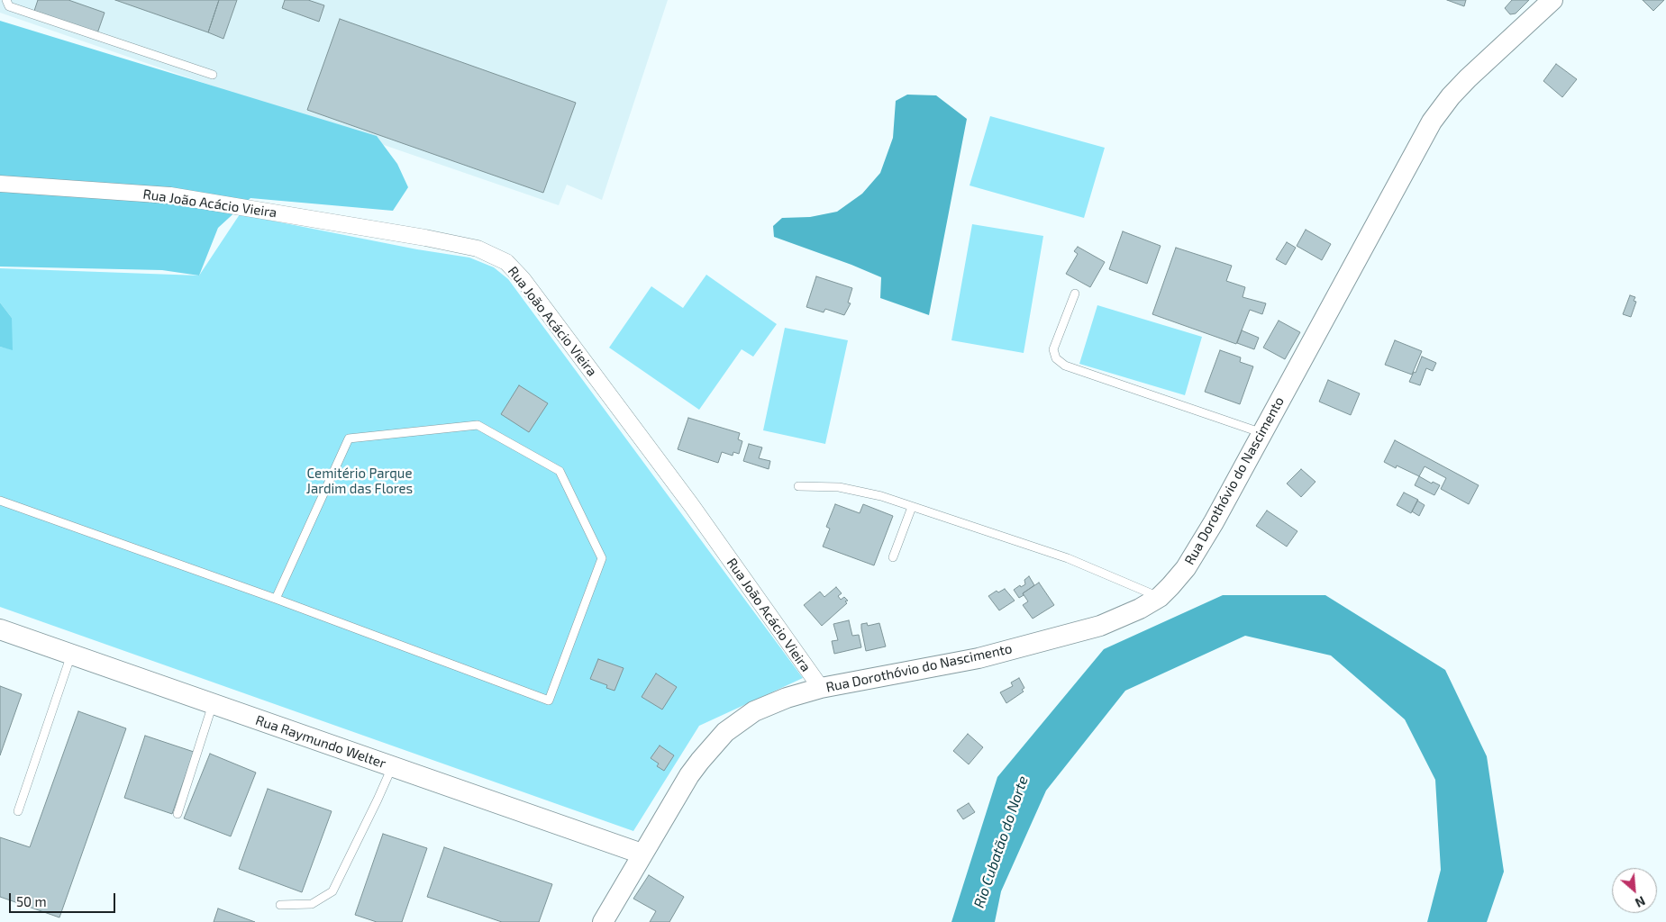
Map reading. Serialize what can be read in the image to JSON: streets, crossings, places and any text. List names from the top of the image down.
{
  "streets": {
    "street": ["Rua João Acácio Vieira", "Rua Dorothóvio do Nascimento", "Rua Raymundo Welter"]
  },
  "crossings": [
    ["Rua João Acácio Vieira", "Rua Dorothóvio do Nascimento"],
    ["Rua Dorothóvio do Nascimento", "Rua Raymundo Welter"]
  ],
  "water": ["Rio Cubatão do Norte"],
  "parks": ["Cemitério Parque Jardim das Flores"],
  "scale_bar": "50 m",
  "north": "bottom right"
}
